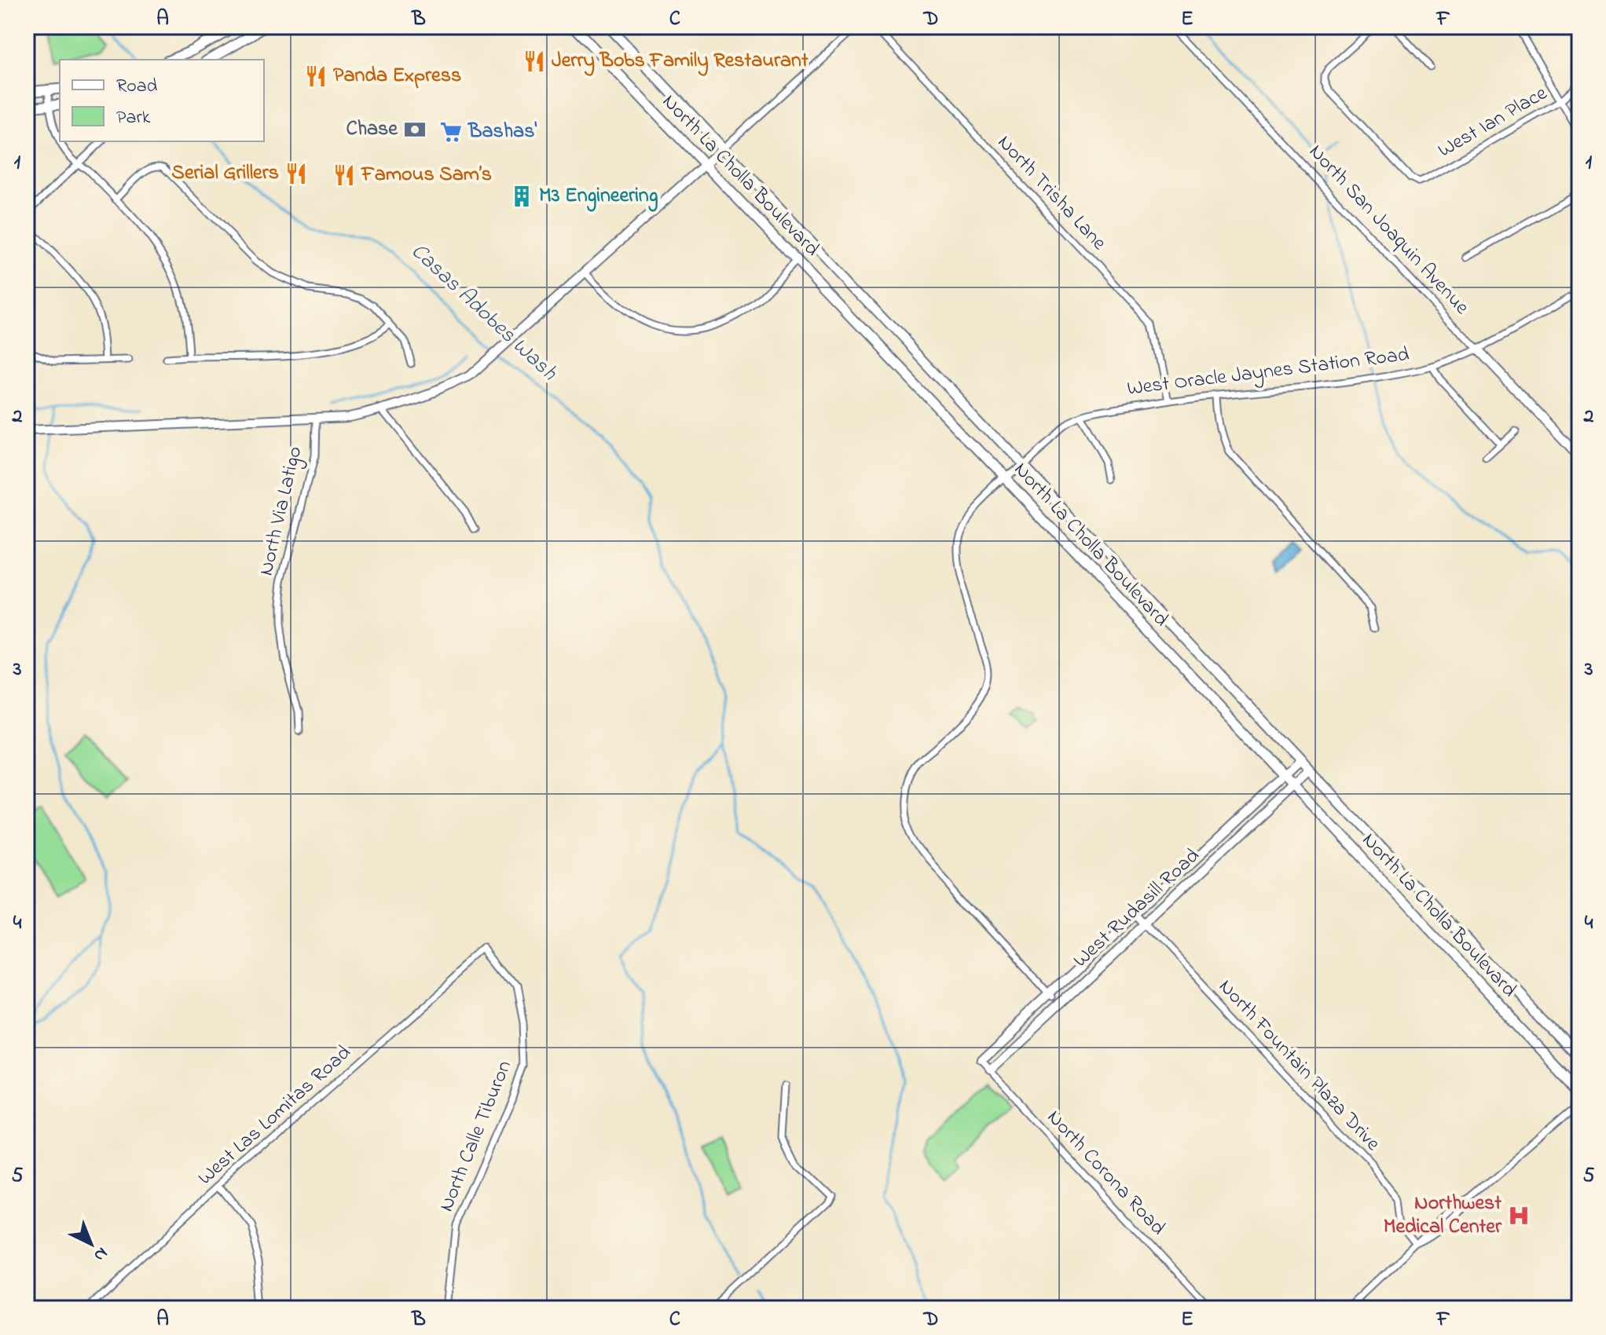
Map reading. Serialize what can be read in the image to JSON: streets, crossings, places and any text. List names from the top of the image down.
{
  "streets": {
    "main road": ["North La Cholla Boulevard"],
    "street": [
      "West Ian Place",
      "North Trisha Lane",
      "North San Joaquin Avenue",
      "West Oracle Jaynes Station Road",
      "North Via Latigo",
      "West Rudasill Road",
      "North Fountain Plaza Drive",
      "West Las Lomitas Road",
      "North Calle Tiburon",
      "North Corona Road"
    ]
  },
  "crossings": [
    ["North La Cholla Boulevard", "West Oracle Jaynes Station Road"],
    ["North La Cholla Boulevard", "West Rudasill Road"],
    ["North Trisha Lane", "West Oracle Jaynes Station Road"],
    ["North San Joaquin Avenue", "West Oracle Jaynes Station Road"],
    ["West Oracle Jaynes Station Road", "West Rudasill Road"],
    ["West Rudasill Road", "North Fountain Plaza Drive"],
    ["West Rudasill Road", "North Corona Road"],
    ["West Las Lomitas Road", "North Calle Tiburon"]
  ],
  "water": ["Casas Adobes Wash"],
  "places": {
    "restaurant": [
      "Jerry Bobs Family Restaurant",
      "Panda Express",
      "Serial Grillers",
      "Famous Sam’s"
    ],
    "bank": ["Chase"],
    "supermarket": ["Bashas'"],
    "building": ["M3 Engineering"],
    "hospital": ["Northwest Medical Center"]
  },
  "legend": ["Road", "Park"],
  "north": "bottom right",
  "grid": {
    "columns": [
      "A",
      "B",
      "C",
      "D",
      "E",
      "F"
    ],
    "rows": [
      "1",
      "2",
      "3",
      "4",
      "5"
    ]
  }
}
